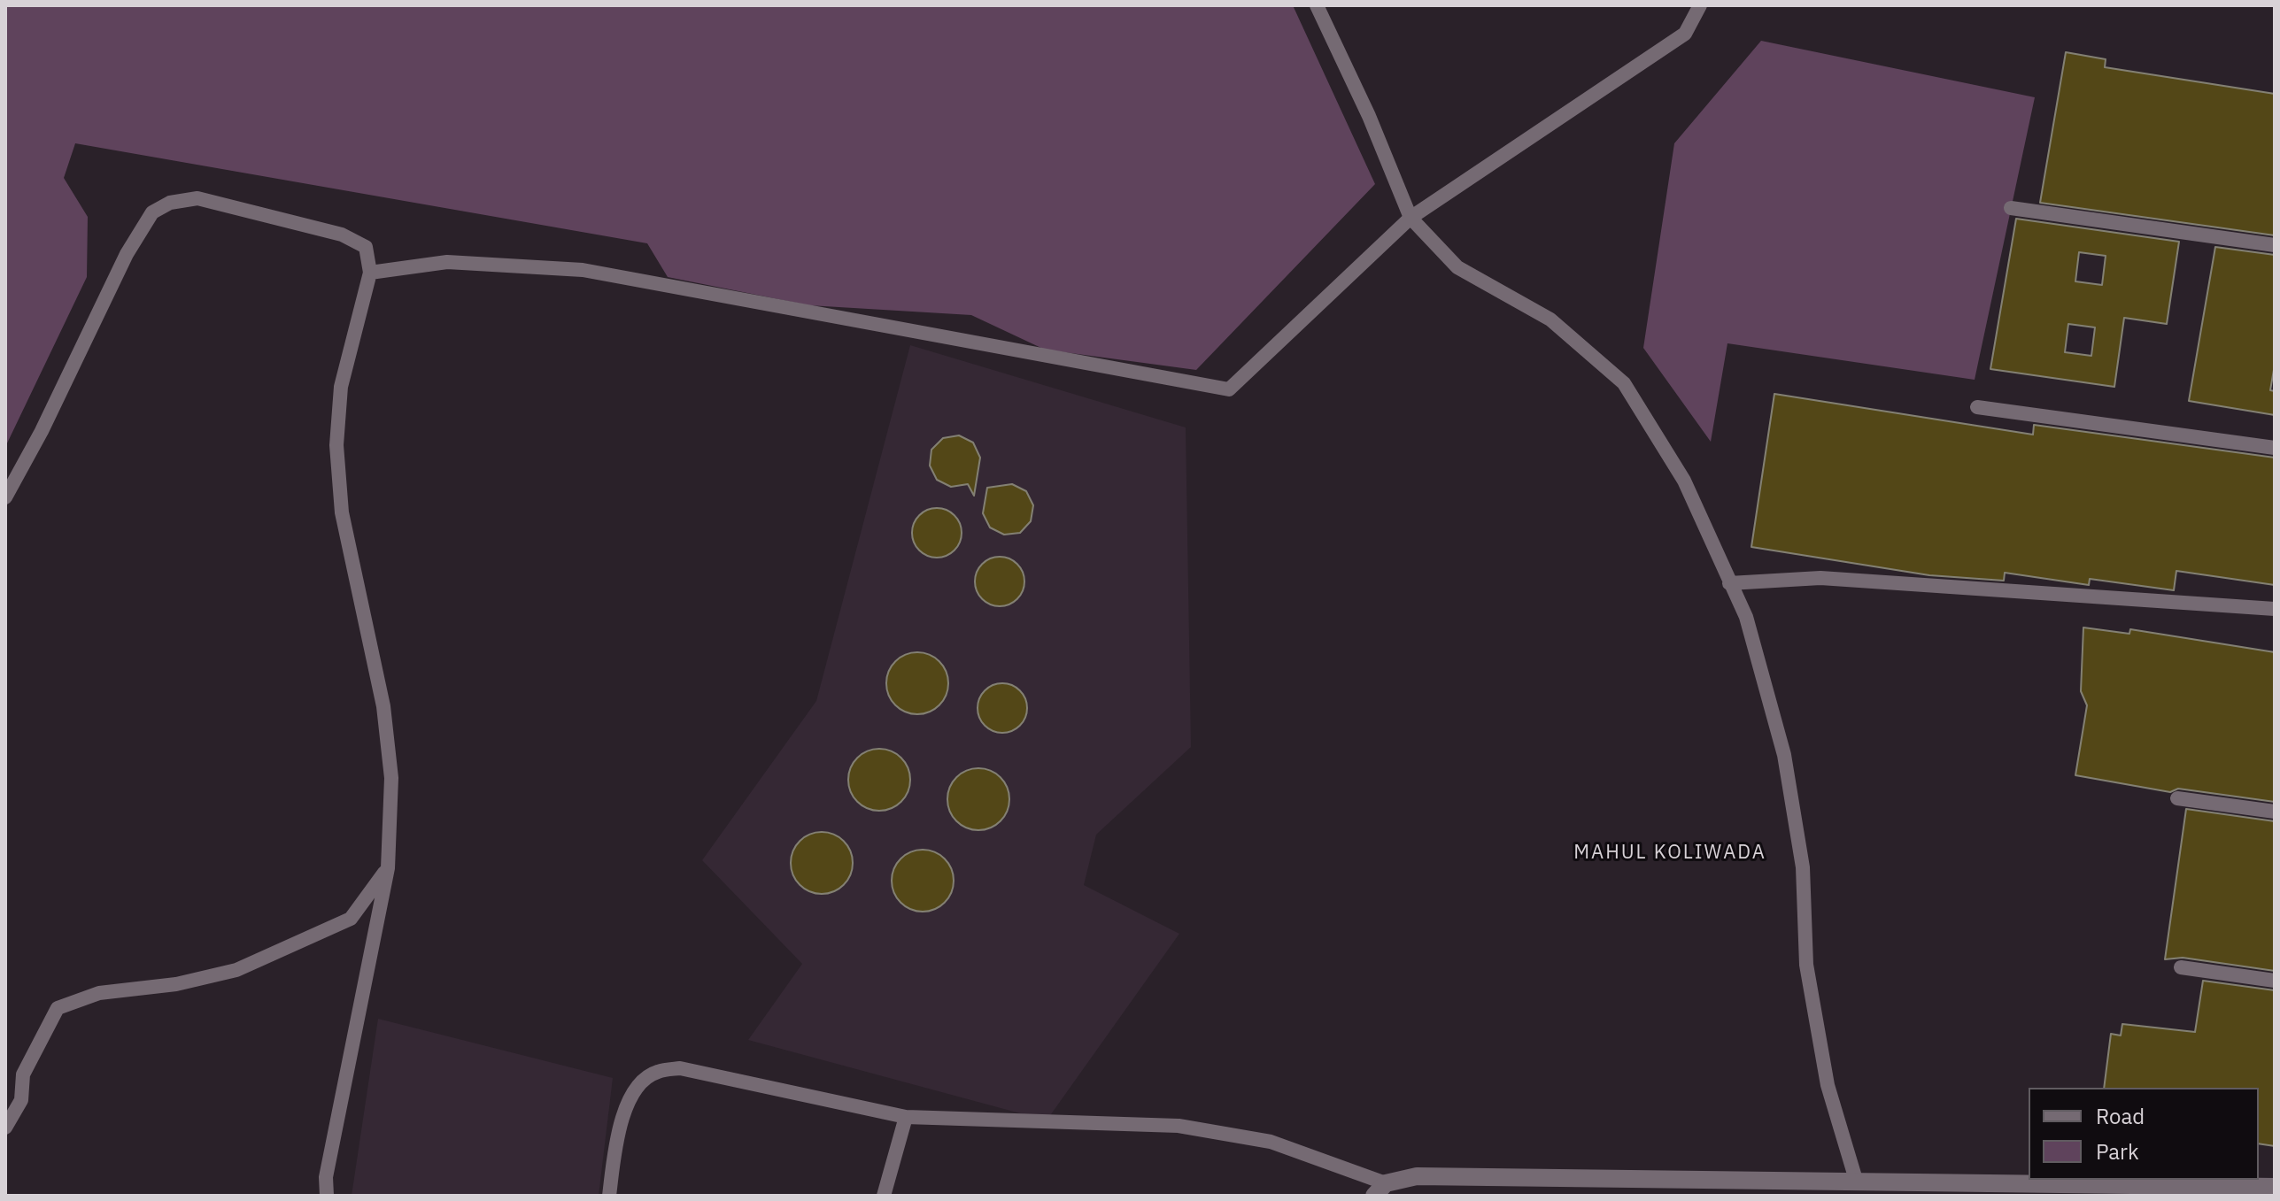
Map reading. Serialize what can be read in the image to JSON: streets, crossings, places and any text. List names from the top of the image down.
{
  "districts": ["MAHUL KOLIWADA"],
  "legend": ["Road", "Park"]
}
